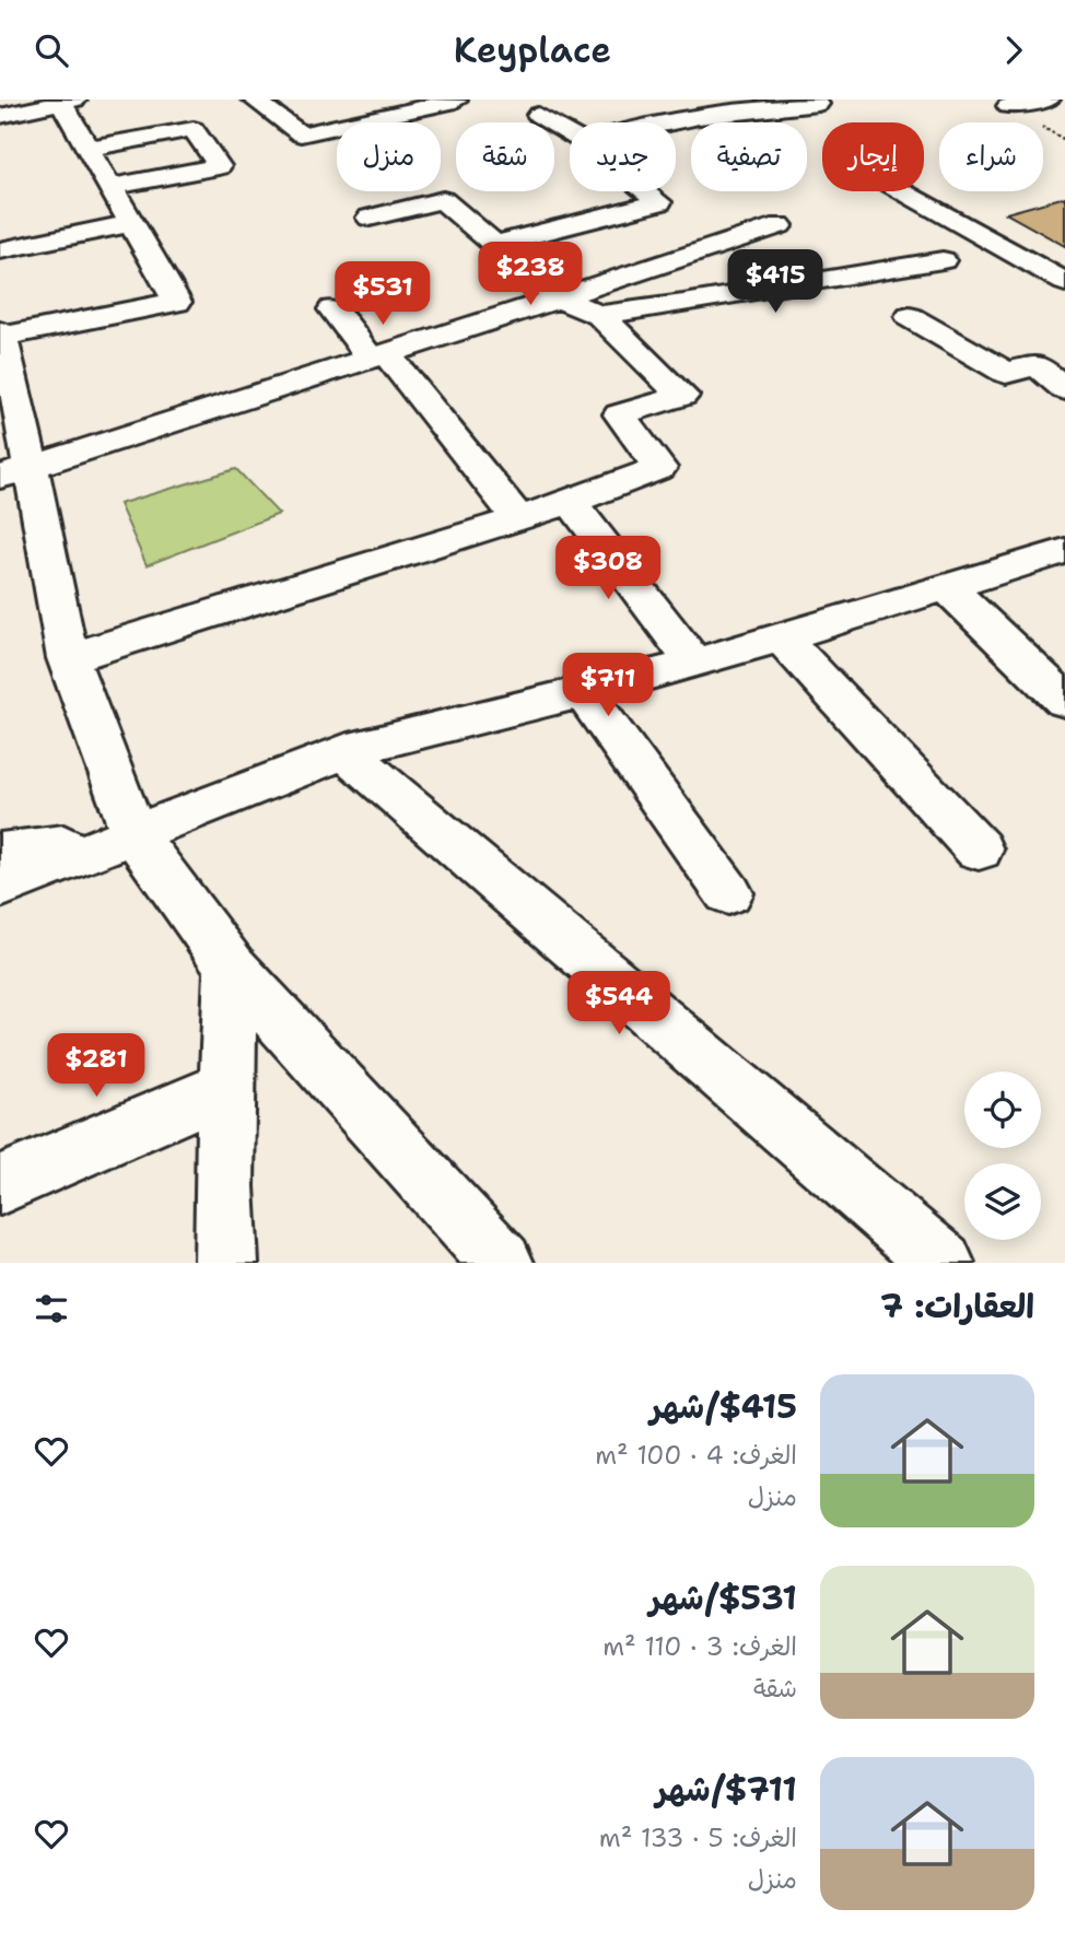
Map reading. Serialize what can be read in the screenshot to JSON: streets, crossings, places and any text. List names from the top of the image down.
{
  "page": {
    "header": "Keyplace",
    "chip": [
      "شراء",
      "إيجار",
      "تصفية",
      "جديد",
      "شقة",
      "منزل"
    ],
    "price": [
      "$238",
      "$415",
      "$531",
      "$308",
      "$711",
      "$544",
      "$281"
    ],
    "heading": "العقارات: 7",
    "list": [
      {
        "name": "$415/شهر",
        "note": "الغرف: 4 · 100 m² · منزل"
      },
      {
        "name": "$531/شهر",
        "note": "الغرف: 3 · 110 m² · شقة"
      },
      {
        "name": "$711/شهر",
        "note": "الغرف: 5 · 133 m² · منزل"
      }
    ]
  }
}
